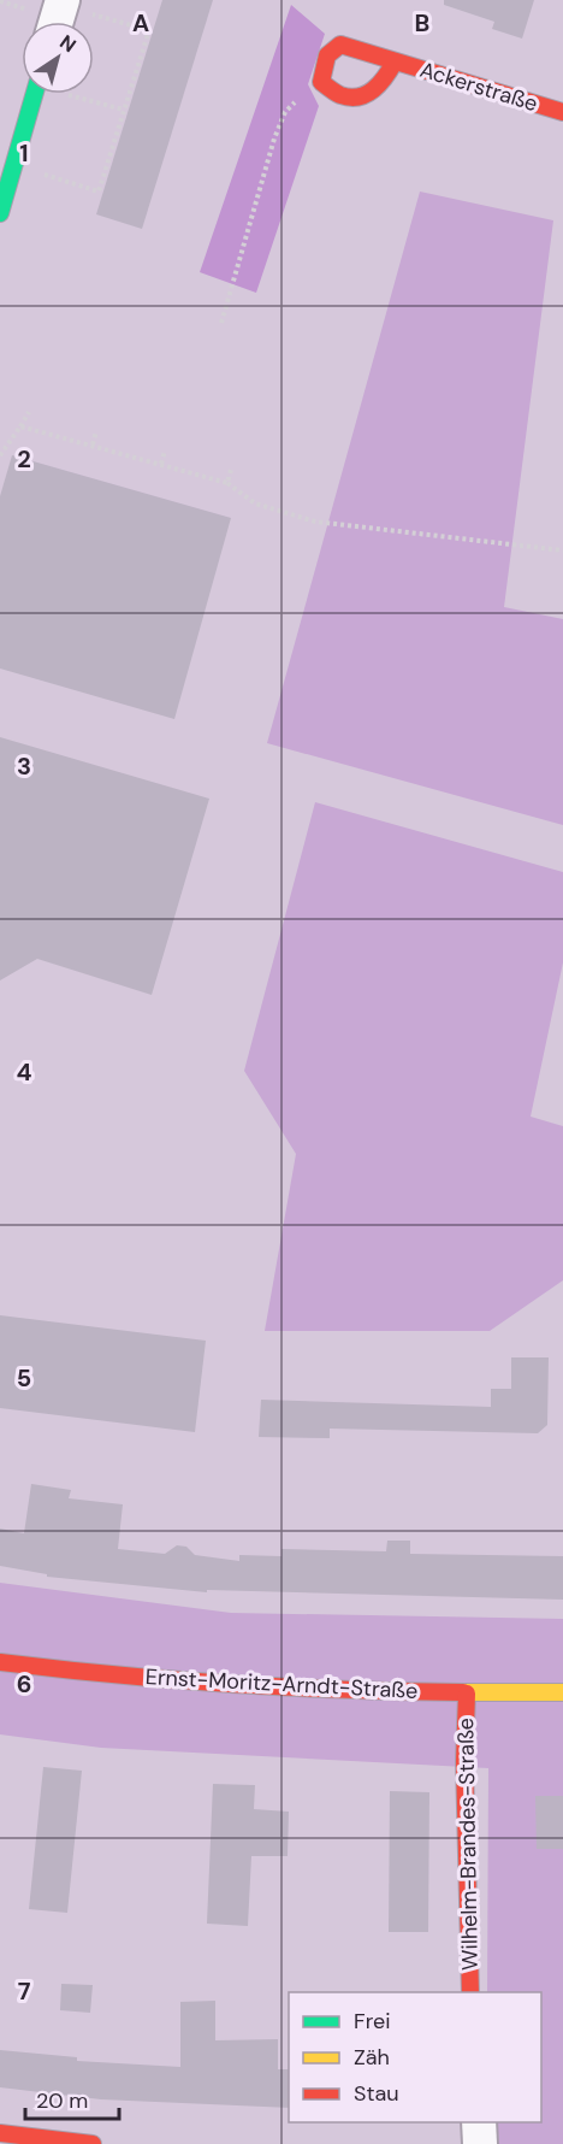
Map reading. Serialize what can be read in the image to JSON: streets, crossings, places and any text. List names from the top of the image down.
{
  "streets": {
    "street": ["Ackerstraße", "Ernst-Moritz-Arndt-Straße", "Wilhelm-Brandes-Straße"]
  },
  "crossings": [
    ["Ernst-Moritz-Arndt-Straße", "Wilhelm-Brandes-Straße"]
  ],
  "legend": ["Frei", "Zäh", "Stau"],
  "scale_bar": "20 m",
  "north": "top right",
  "grid": {
    "columns": ["A", "B"],
    "rows": [
      "1",
      "2",
      "3",
      "4",
      "5",
      "6",
      "7"
    ]
  }
}
